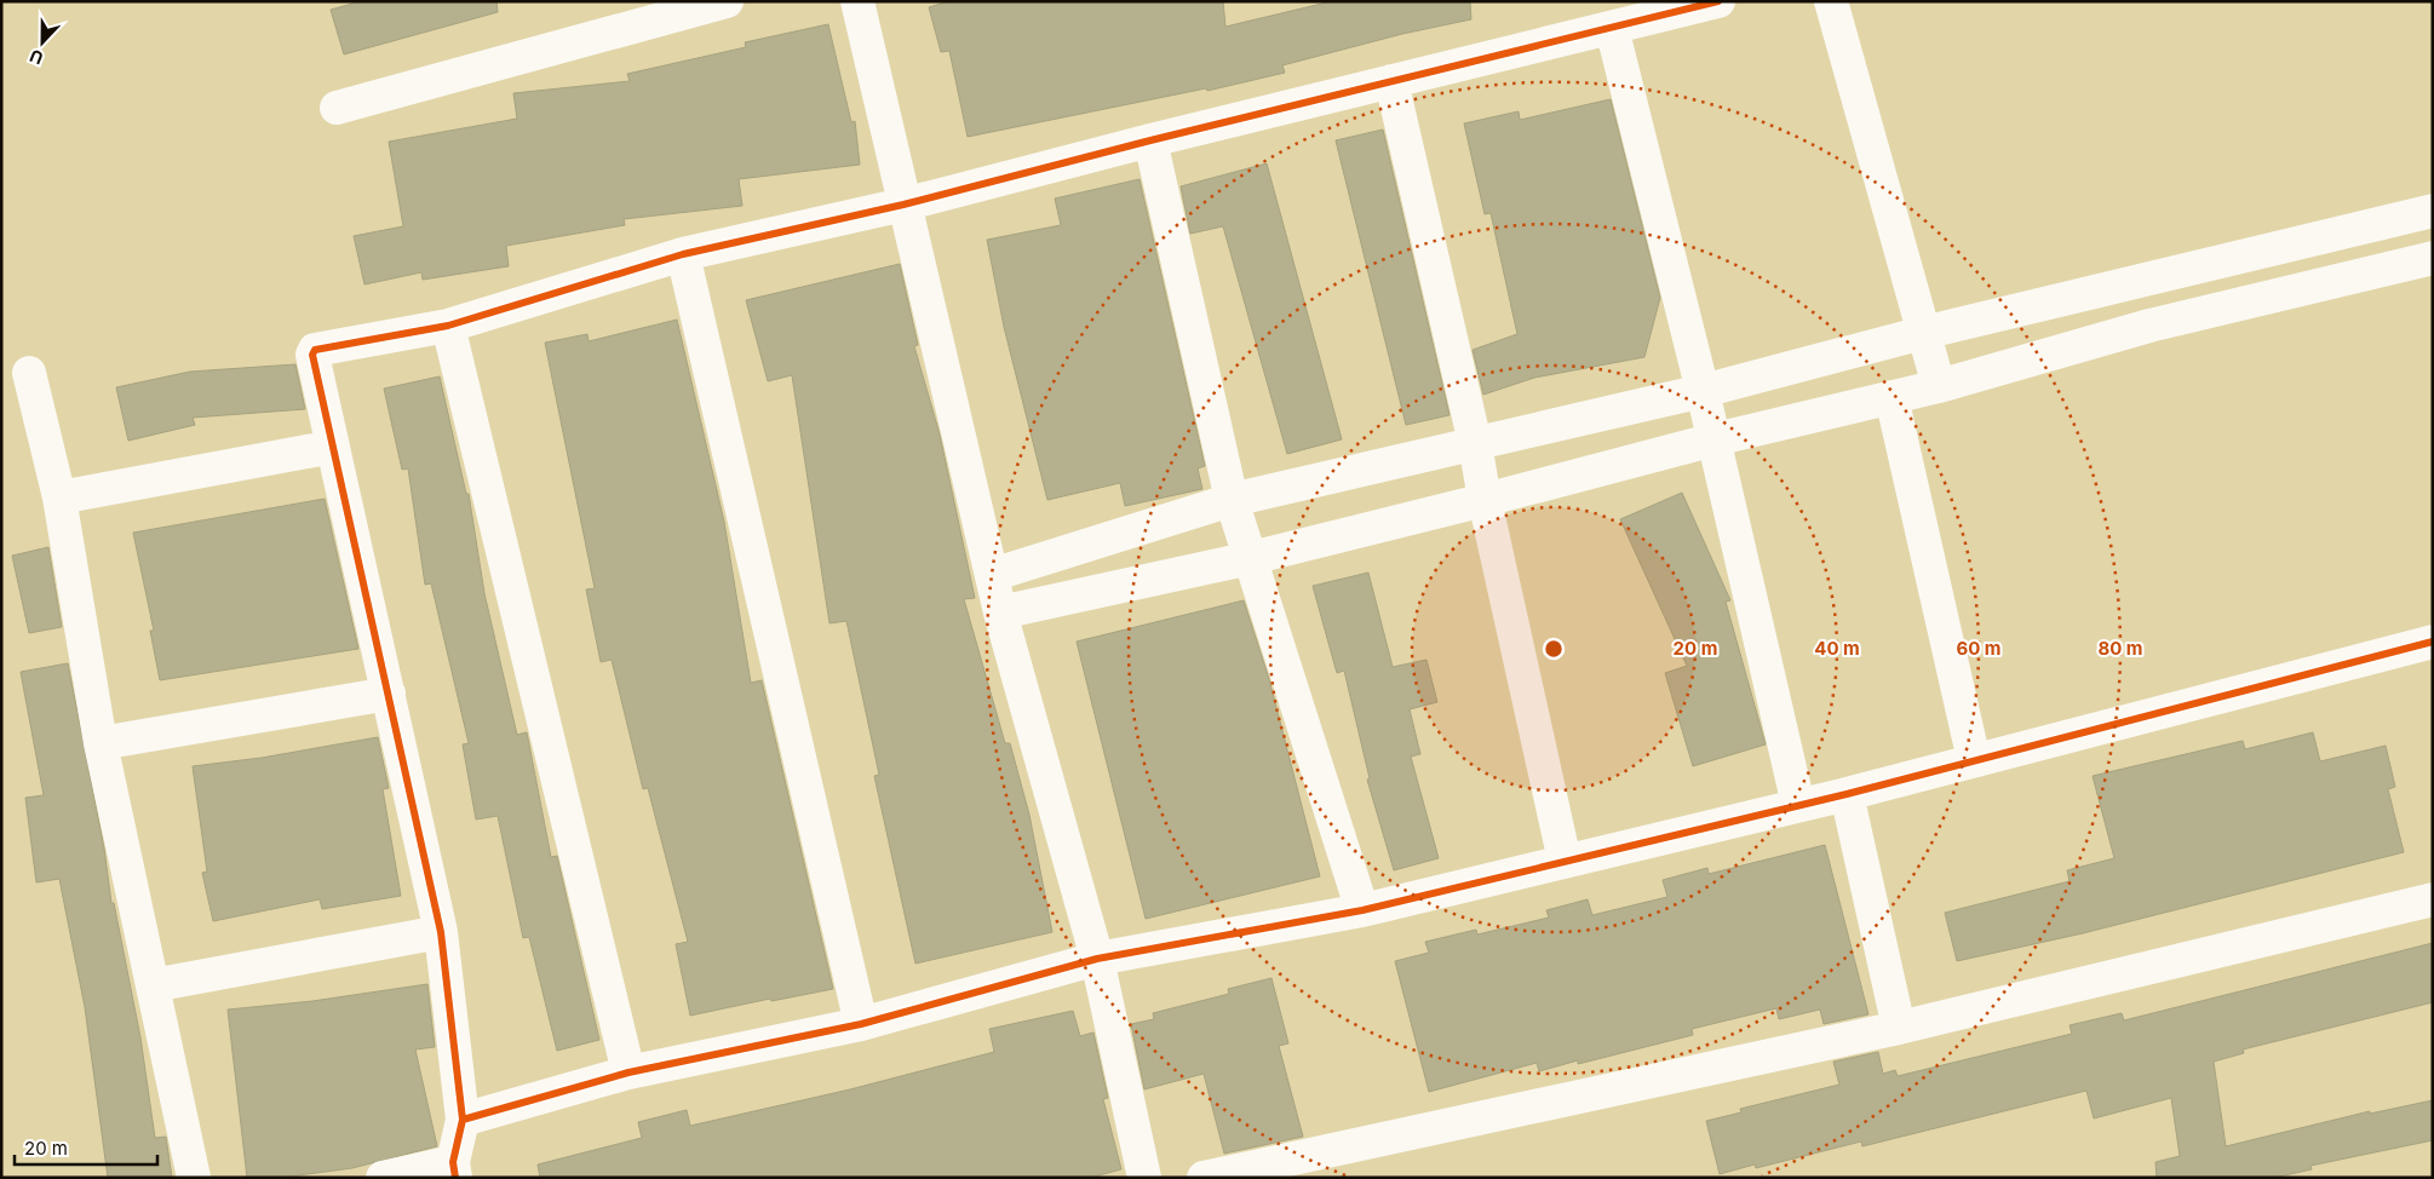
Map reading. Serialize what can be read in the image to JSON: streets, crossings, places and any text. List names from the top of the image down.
{
  "scale_bar": "20 m",
  "north": "bottom",
  "rings": [
    "20 m",
    "40 m",
    "60 m",
    "80 m"
  ]
}
